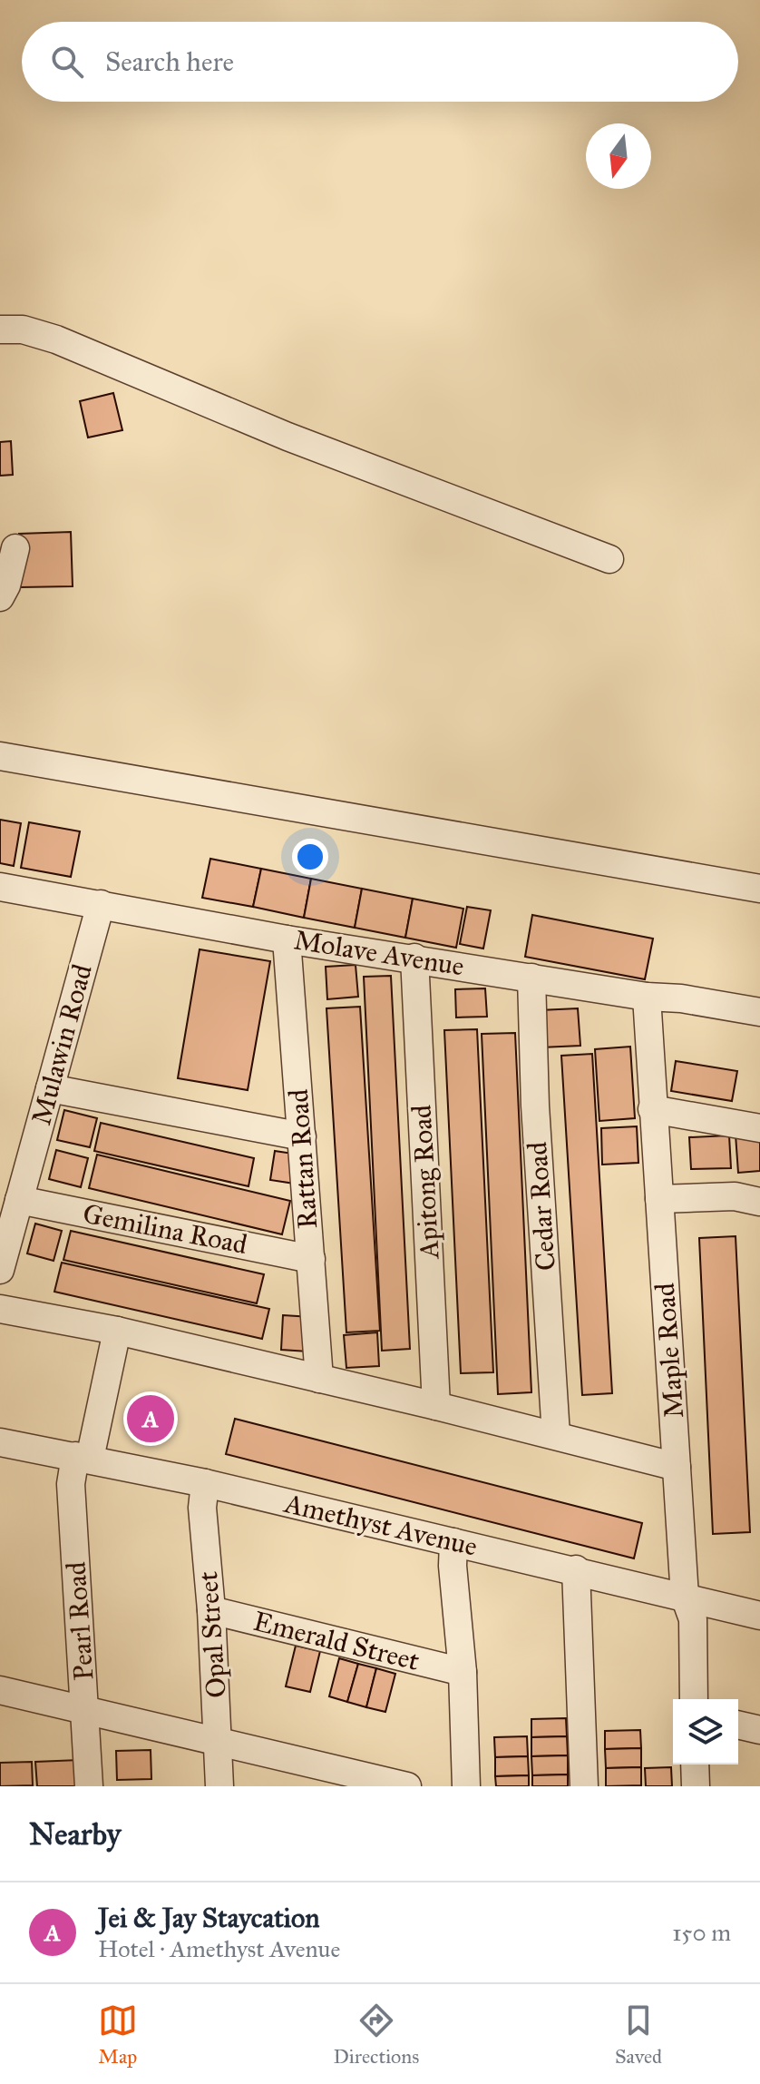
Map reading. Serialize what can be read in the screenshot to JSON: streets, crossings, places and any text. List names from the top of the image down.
{
  "streets": {
    "street": [
      "Molave Avenue",
      "Mulawin Road",
      "Rattan Road",
      "Apitong Road",
      "Cedar Road",
      "Gemilina Road",
      "Maple Road",
      "Amethyst Avenue",
      "Pearl Road",
      "Opal Street",
      "Emerald Street"
    ]
  },
  "crossings": [
    ["Molave Avenue", "Mulawin Road"],
    ["Molave Avenue", "Rattan Road"],
    ["Molave Avenue", "Apitong Road"],
    ["Molave Avenue", "Cedar Road"],
    ["Molave Avenue", "Maple Road"],
    ["Mulawin Road", "Gemilina Road"],
    ["Rattan Road", "Gemilina Road"],
    ["Maple Road", "Amethyst Avenue"],
    ["Amethyst Avenue", "Pearl Road"],
    ["Amethyst Avenue", "Opal Street"],
    ["Opal Street", "Emerald Street"]
  ],
  "north": "bottom",
  "page": {
    "search": "Search here",
    "pins": "A",
    "heading": "Nearby",
    "list": [
      {
        "mark": "A",
        "name": "Jei & Jay Staycation",
        "note": "Hotel · Amethyst Avenue",
        "value": "150 m"
      }
    ],
    "nav": ["Map", "Directions", "Saved"]
  }
}
